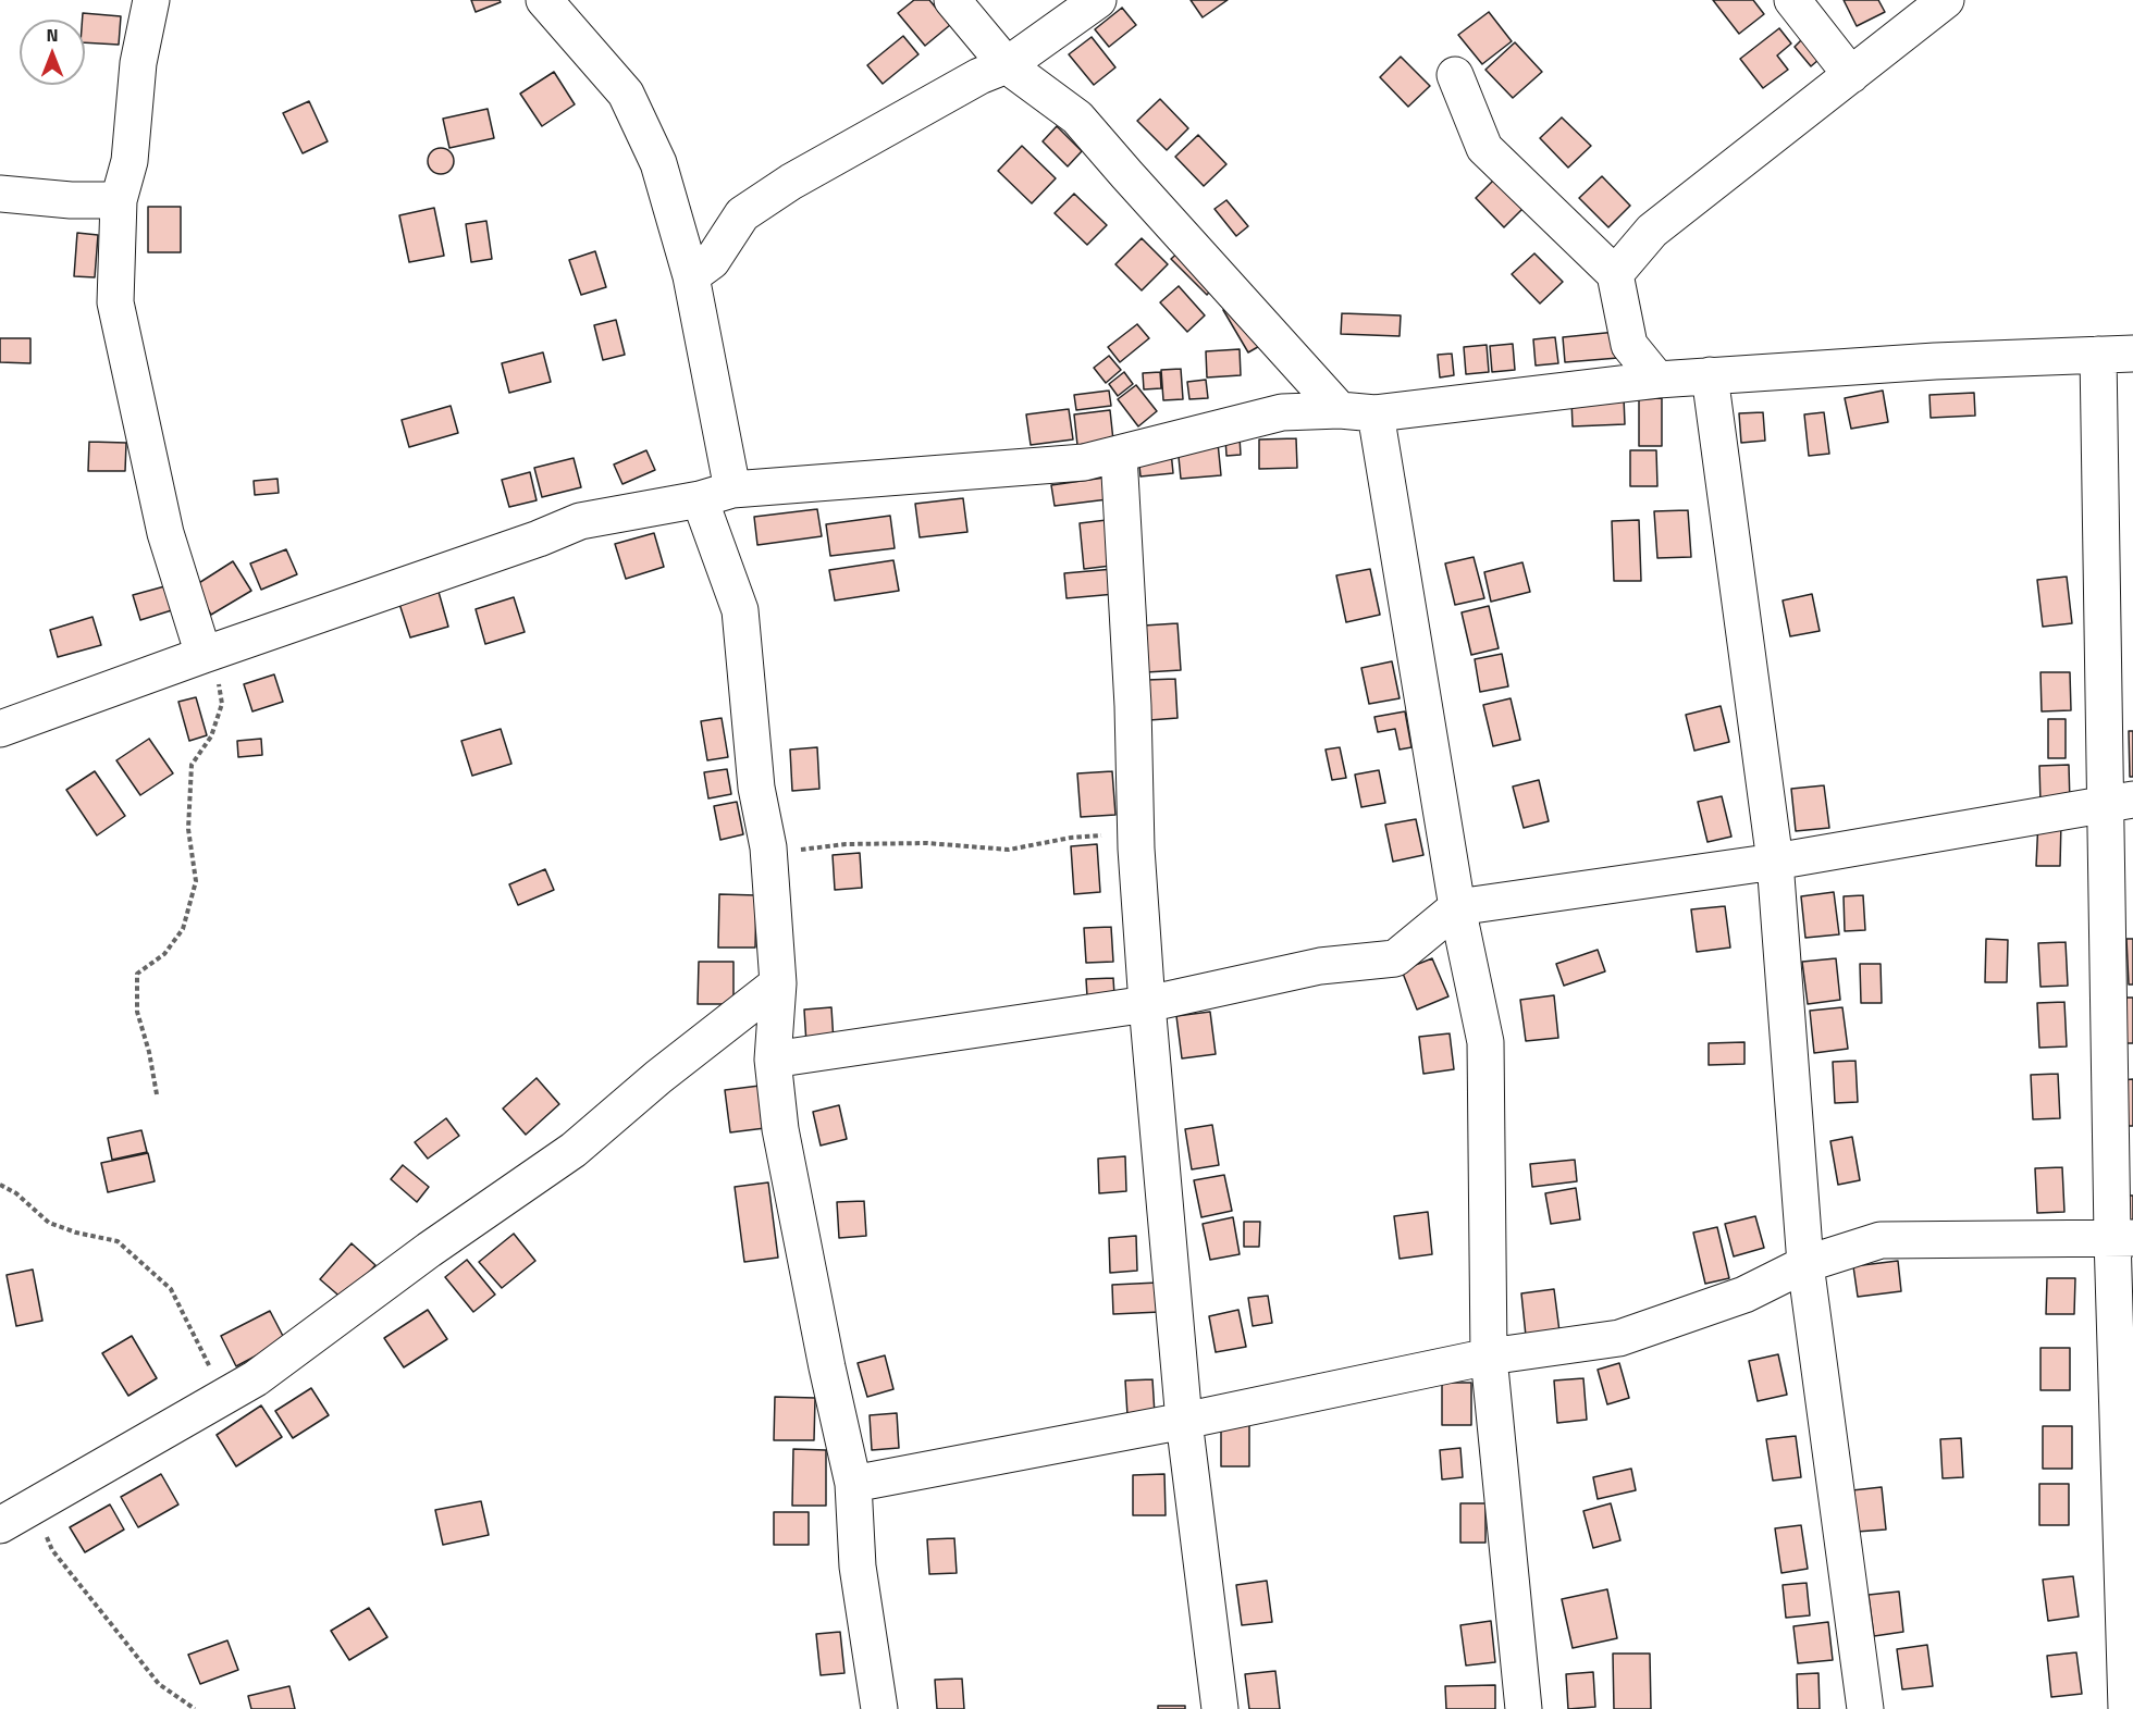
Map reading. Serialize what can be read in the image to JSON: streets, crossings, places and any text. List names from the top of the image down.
{
  "north": "top"
}
